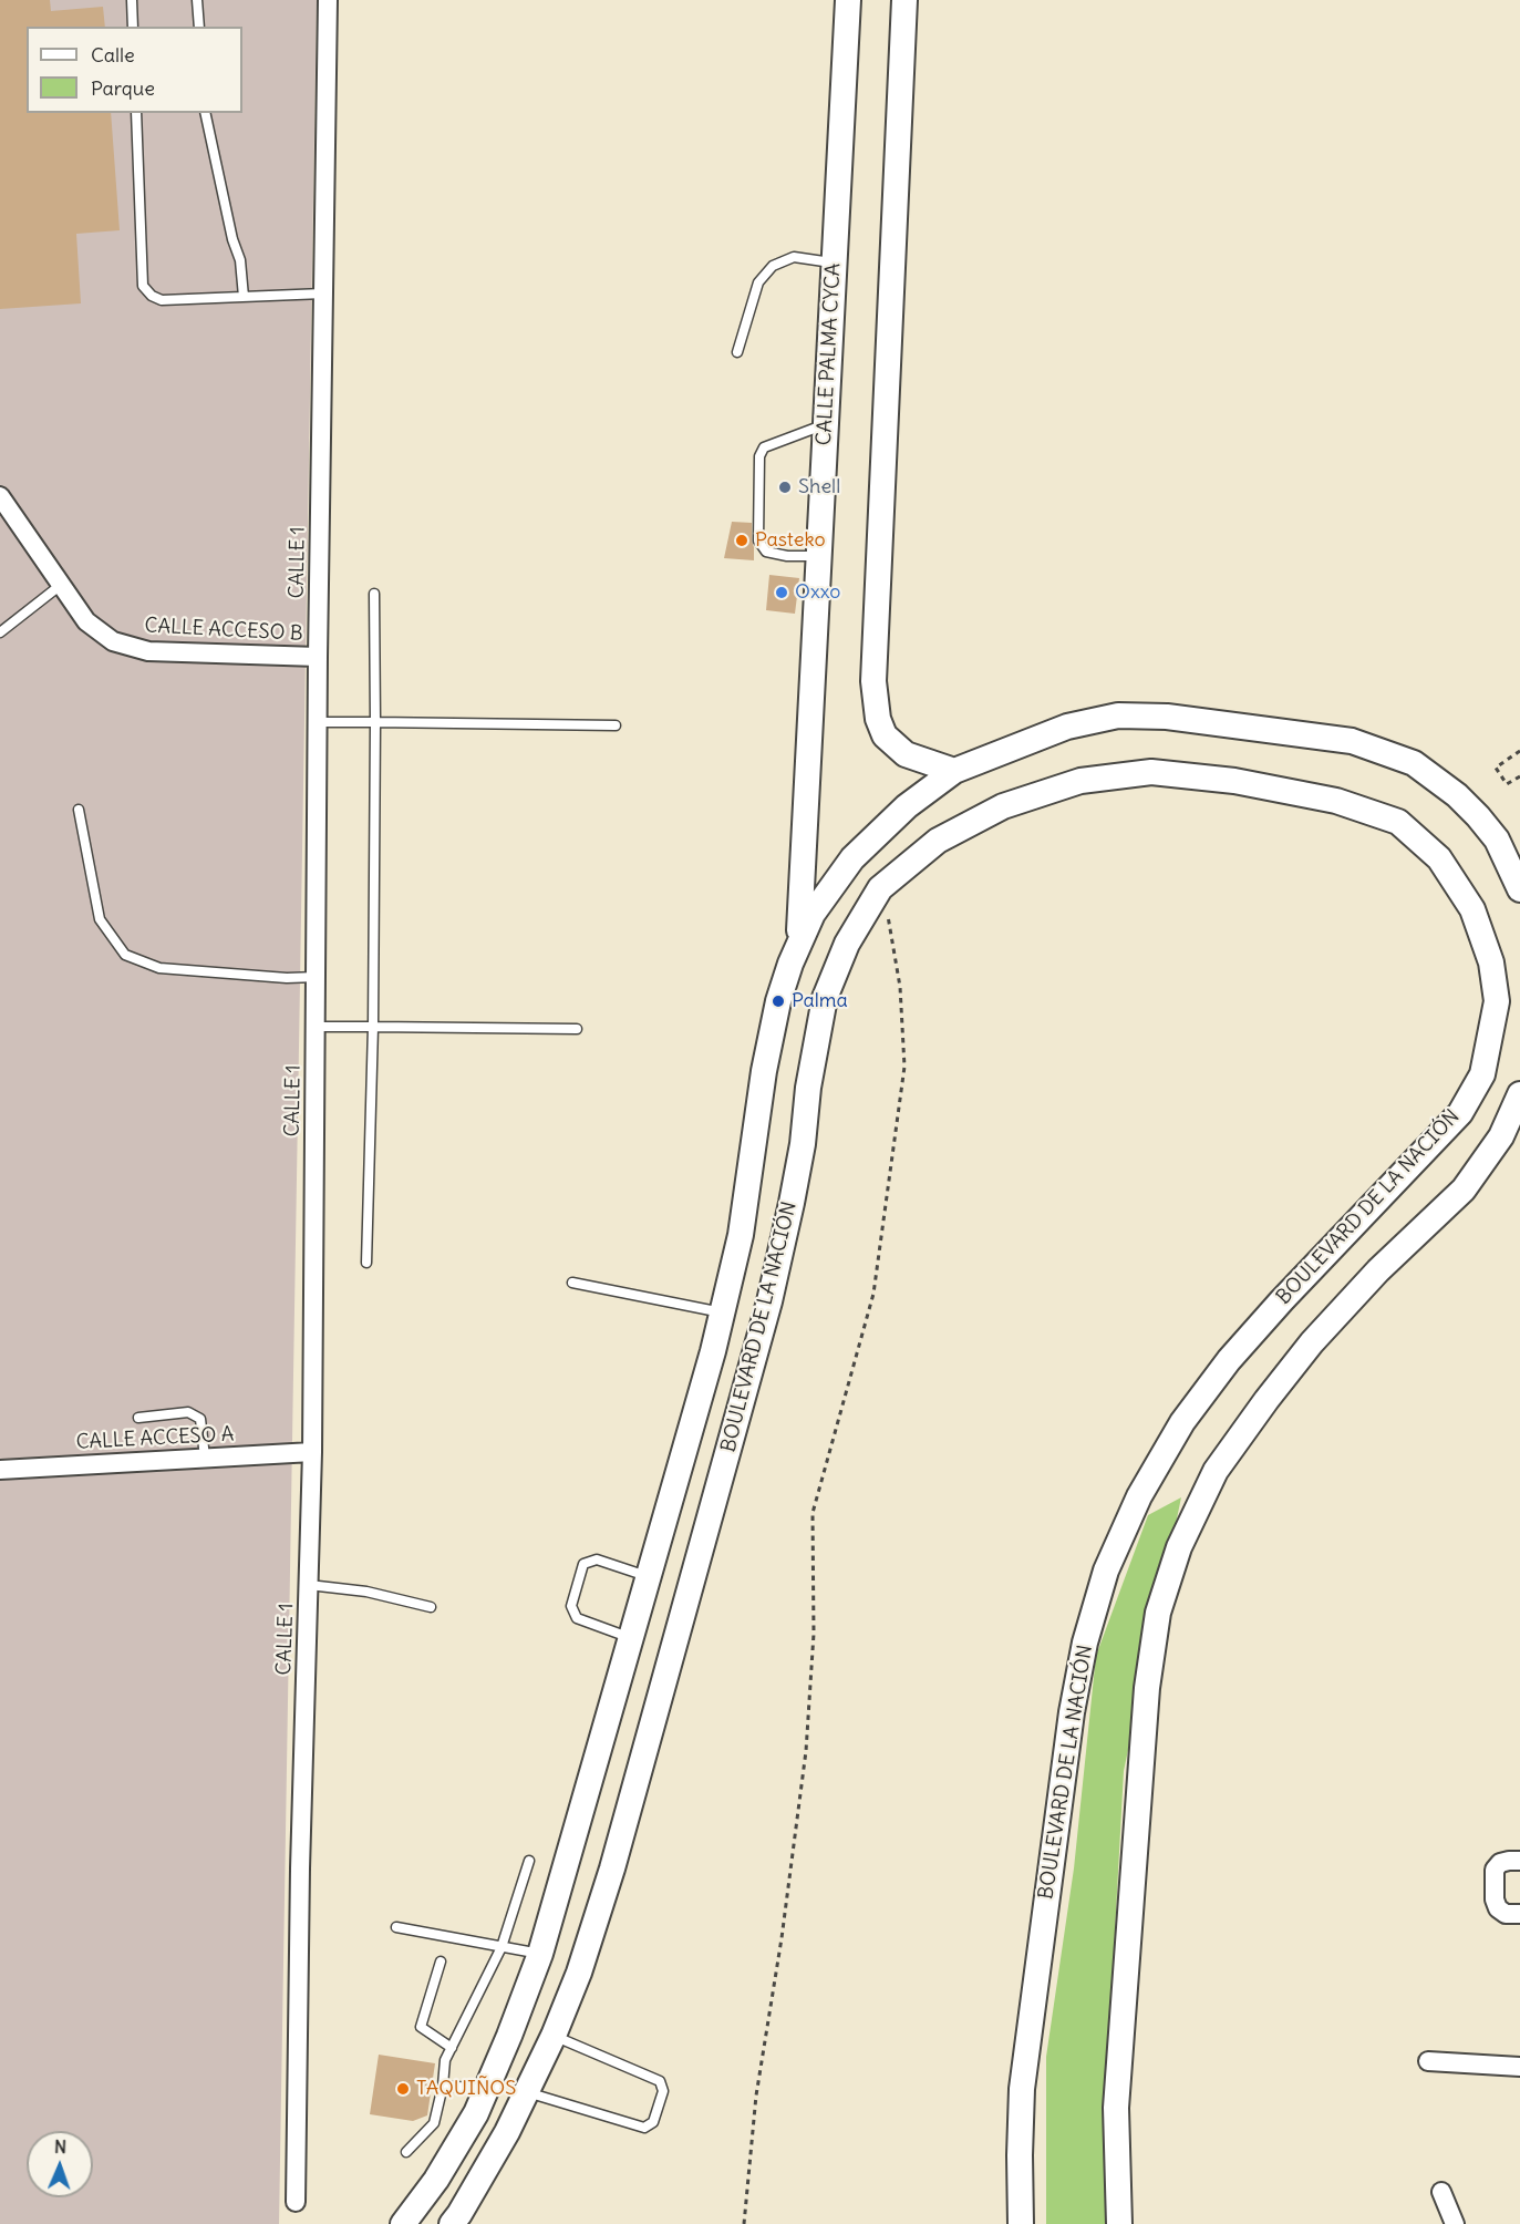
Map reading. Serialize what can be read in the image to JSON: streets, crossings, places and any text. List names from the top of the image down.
{
  "streets": {
    "main road": ["CALLE PALMA CYCA", "BOULEVARD DE LA NACIÓN"],
    "street": ["CALLE 1", "CALLE ACCESO B", "CALLE ACCESO A"]
  },
  "crossings": [
    ["CALLE PALMA CYCA", "BOULEVARD DE LA NACIÓN"],
    ["CALLE 1", "CALLE ACCESO B"],
    ["CALLE 1", "CALLE ACCESO A"]
  ],
  "places": [
    "Shell",
    "Pasteko",
    "Oxxo",
    "Palma",
    "TAQUIÑOS"
  ],
  "legend": ["Calle", "Parque"],
  "north": "top"
}
